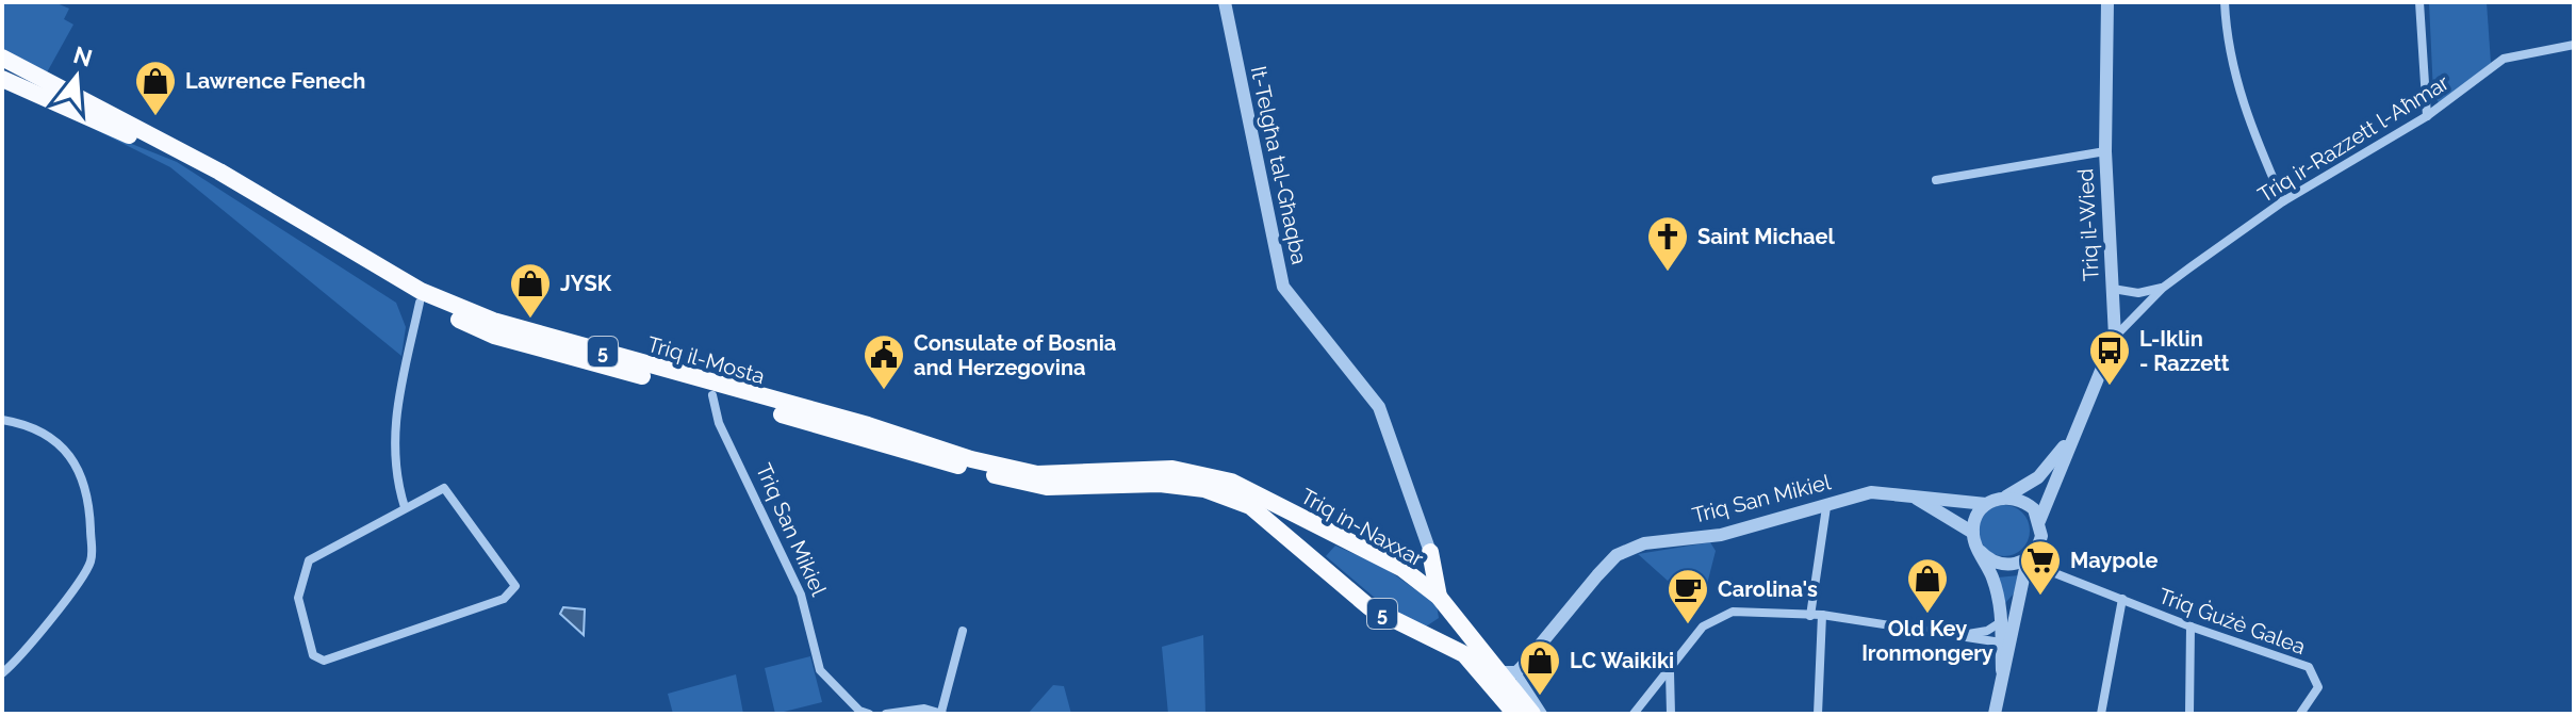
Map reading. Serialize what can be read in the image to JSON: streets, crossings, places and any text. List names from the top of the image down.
{
  "streets": {
    "highway": ["5", "Triq il-Mosta", "Triq in-Naxxar"],
    "street": [
      "Triq ir-Razzett l-Aħmar",
      "It-Telgħa tal-Għaqba",
      "Triq il-Wied",
      "Triq San Mikiel",
      "Triq Ġużè Galea"
    ]
  },
  "crossings": [
    ["Triq ir-Razzett l-Aħmar", "Triq il-Wied"],
    ["Triq il-Wied", "Triq San Mikiel"],
    ["Triq il-Wied", "Triq Ġużè Galea"],
    ["Triq il-Mosta", "Triq San Mikiel"],
    ["Triq il-Mosta", "Triq in-Naxxar"],
    ["Triq San Mikiel", "Triq in-Naxxar"],
    ["Triq San Mikiel", "Triq Ġużè Galea"]
  ],
  "places": {
    "shop": [
      "Lawrence Fenech",
      "JYSK",
      "Old Key Ironmongery",
      "LC Waikiki"
    ],
    "church": ["Saint Michael"],
    "bus stop": ["L-Iklin - Razzett"],
    "public building": ["Consulate of Bosnia and Herzegovina"],
    "supermarket": ["Maypole"],
    "cafe": ["Carolina's"]
  },
  "north": "top"
}
